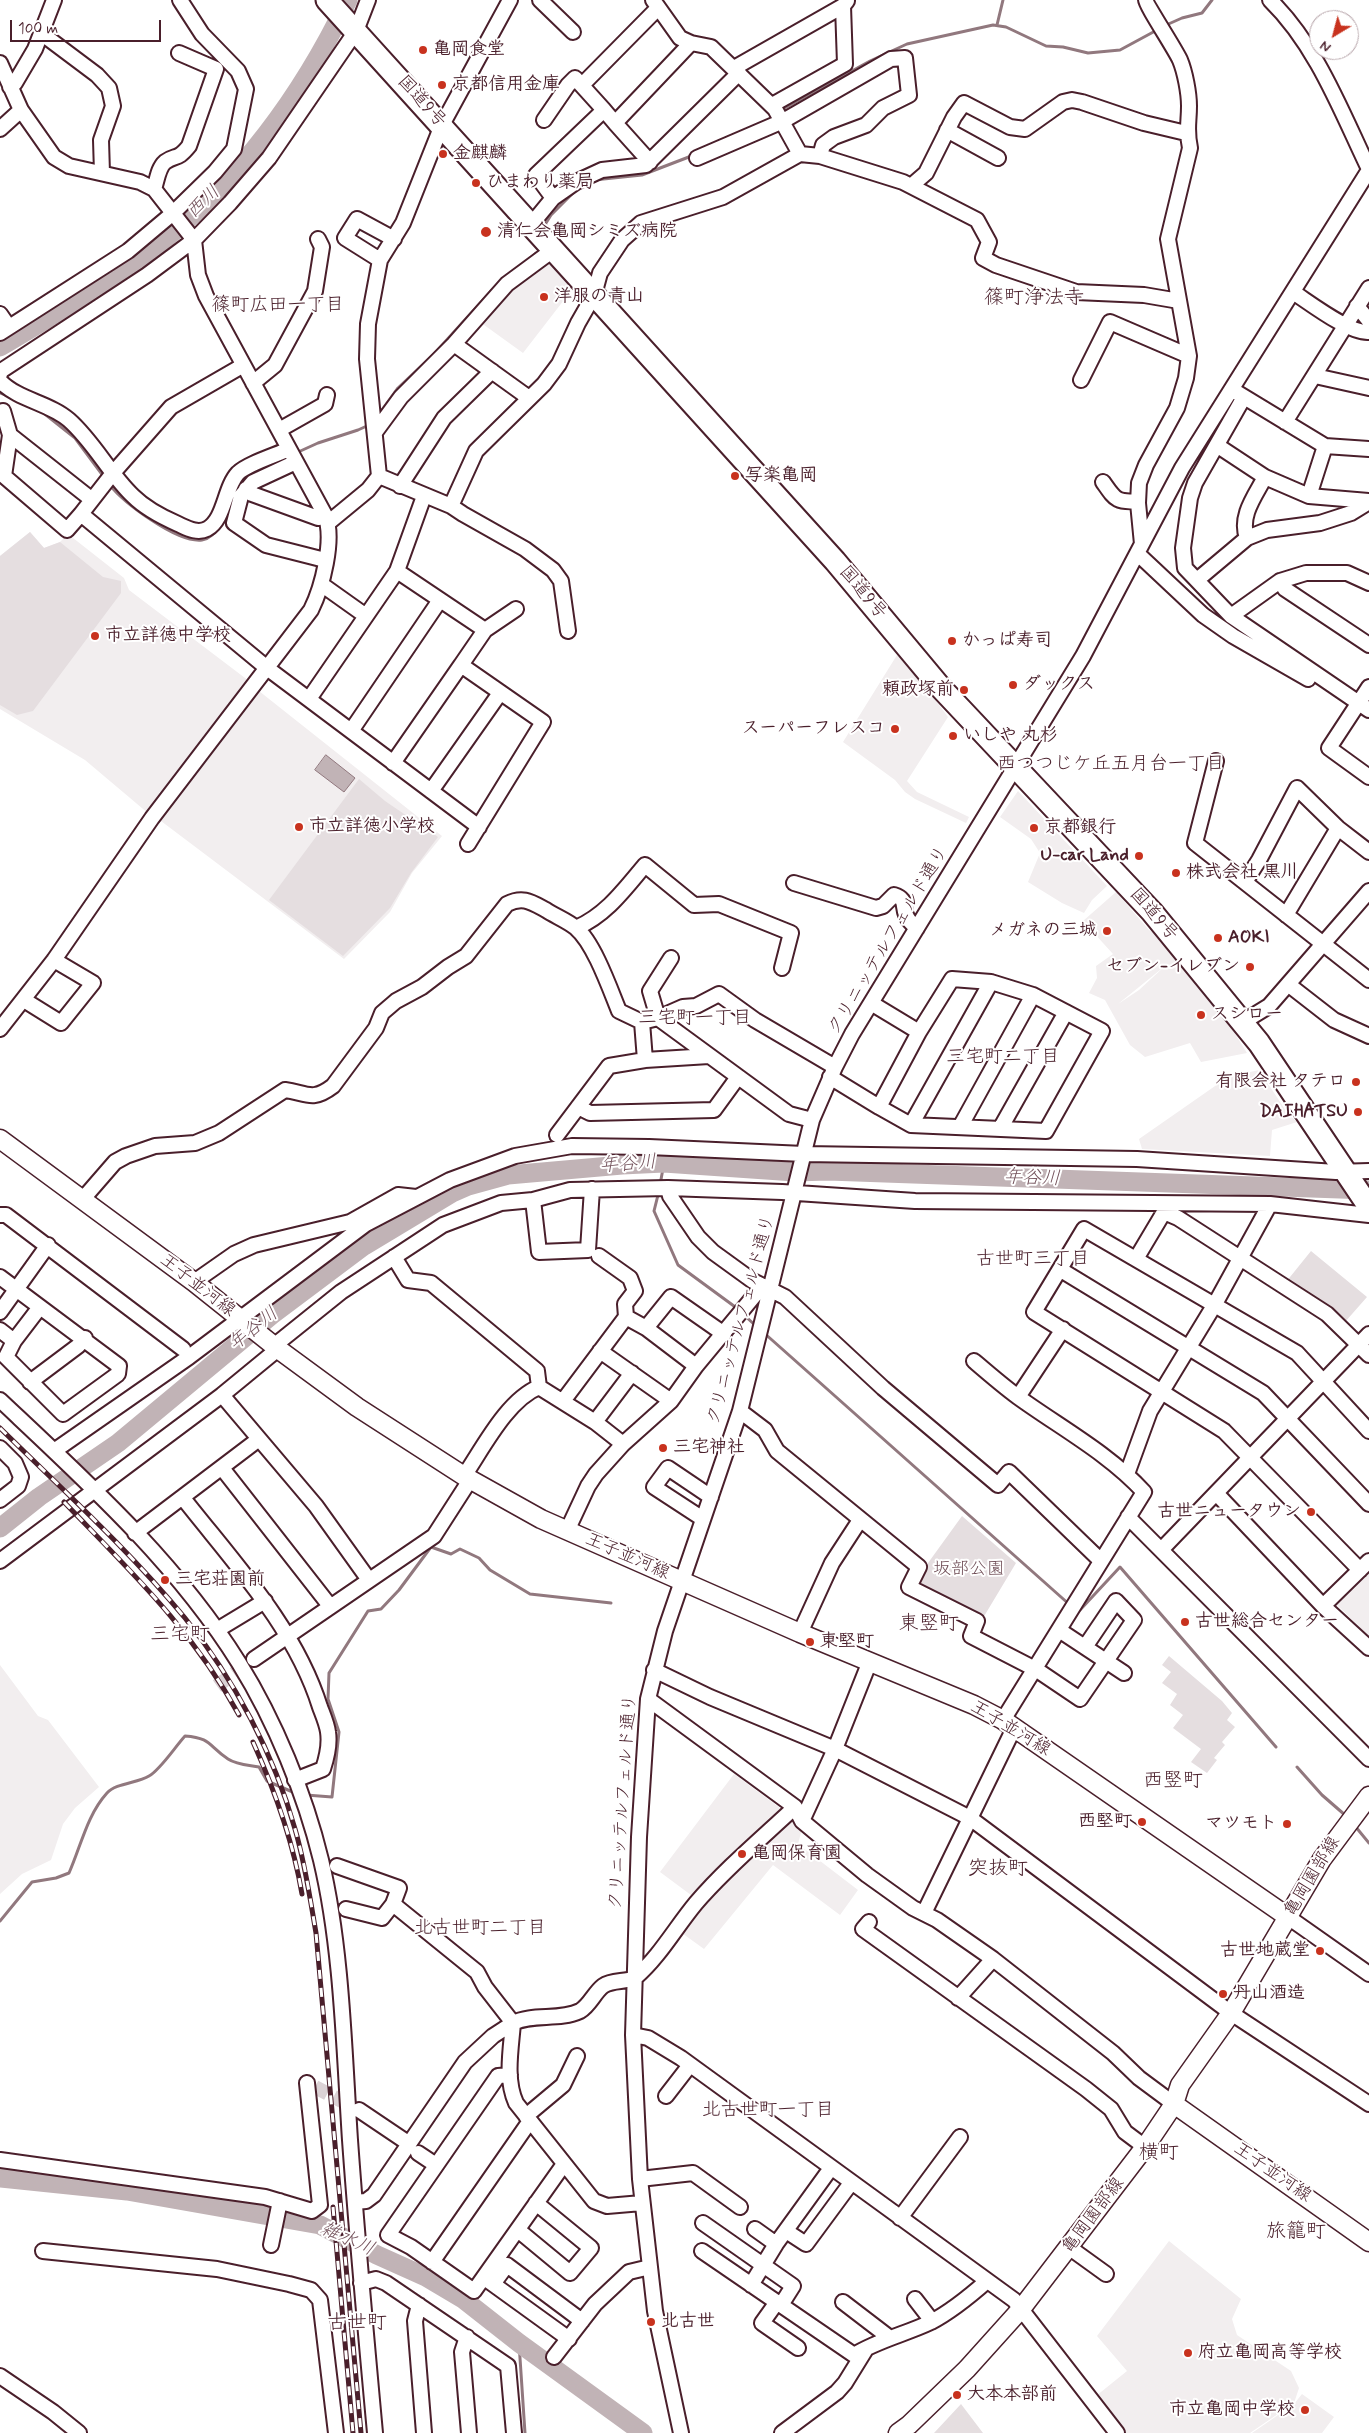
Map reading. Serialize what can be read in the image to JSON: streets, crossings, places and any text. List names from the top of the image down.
{
  "streets": {
    "highway": ["国道9号"],
    "main road": ["王子並河線", "亀岡園部線"],
    "street": ["クリニッテルフェルド通り"]
  },
  "crossings": [
    ["国道9号", "クリニッテルフェルド通り"],
    ["クリニッテルフェルド通り", "王子並河線"],
    ["王子並河線", "亀岡園部線"]
  ],
  "districts": [
    "篠町浄法寺",
    "篠町広田一丁目",
    "西つつじケ丘五月台一丁目",
    "三宅町一丁目",
    "三宅町二丁目",
    "古世町三丁目",
    "東竪町",
    "三宅町",
    "西竪町",
    "突抜町",
    "北古世町二丁目",
    "北古世町一丁目",
    "横町",
    "旅籠町",
    "古世町"
  ],
  "water": ["西川", "年谷川", "雑水川"],
  "parks": ["坂部公園"],
  "places": [
    "亀岡食堂",
    "京都信用金庫",
    "金麒麟",
    "ひまわり薬局",
    "清仁会亀岡シミズ病院",
    "洋服の青山",
    "写楽亀岡",
    "市立詳徳中学校",
    "かっぱ寿司",
    "ダックス",
    "頼政塚前",
    "スーパーフレスコ",
    "いしや 丸杉",
    "市立詳徳小学校",
    "京都銀行",
    "U-car Land",
    "株式会社 黒川",
    "メガネの三城",
    "AOKI",
    "セブン-イレブン",
    "スシロー",
    "有限会社 タテロ",
    "DAIHATSU",
    "三宅神社",
    "古世ニュータウン",
    "三宅荘園前",
    "古世総合センター",
    "東堅町",
    "西堅町",
    "マツモト",
    "亀岡保育園",
    "古世地蔵堂",
    "丹山酒造",
    "北古世",
    "府立亀岡高等学校",
    "大本本部前",
    "市立亀岡中学校"
  ],
  "scale_bar": "100 m",
  "north": "bottom left"
}
